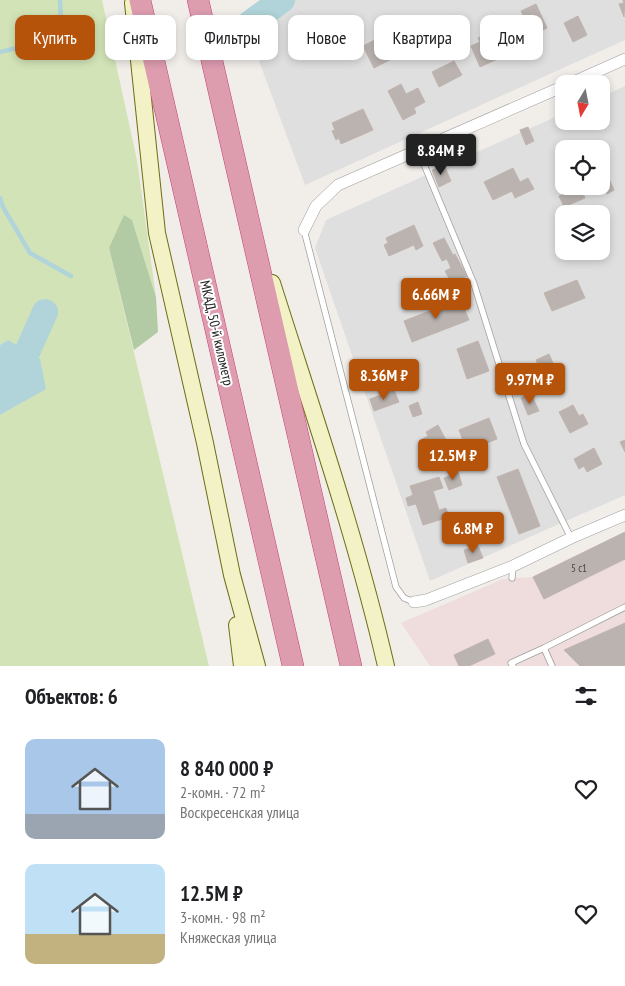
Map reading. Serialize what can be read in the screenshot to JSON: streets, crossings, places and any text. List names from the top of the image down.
{
  "streets": {
    "highway": ["МКАД, 50-й километр"]
  },
  "house_numbers": ["5 с1"],
  "north": "bottom",
  "page": {
    "chip": [
      "Купить",
      "Снять",
      "Фильтры",
      "Новое",
      "Квартира",
      "Дом"
    ],
    "price": [
      "8.84M ₽",
      "6.66M ₽",
      "8.36M ₽",
      "9.97M ₽",
      "12.5M ₽",
      "6.8M ₽"
    ],
    "heading": "Объектов: 6",
    "list": [
      {
        "name": "8 840 000 ₽",
        "note": "2-комн. · 72 m² · Воскресенская улица"
      },
      {
        "name": "12.5M ₽",
        "note": "3-комн. · 98 m² · Княжеская улица"
      }
    ]
  }
}
